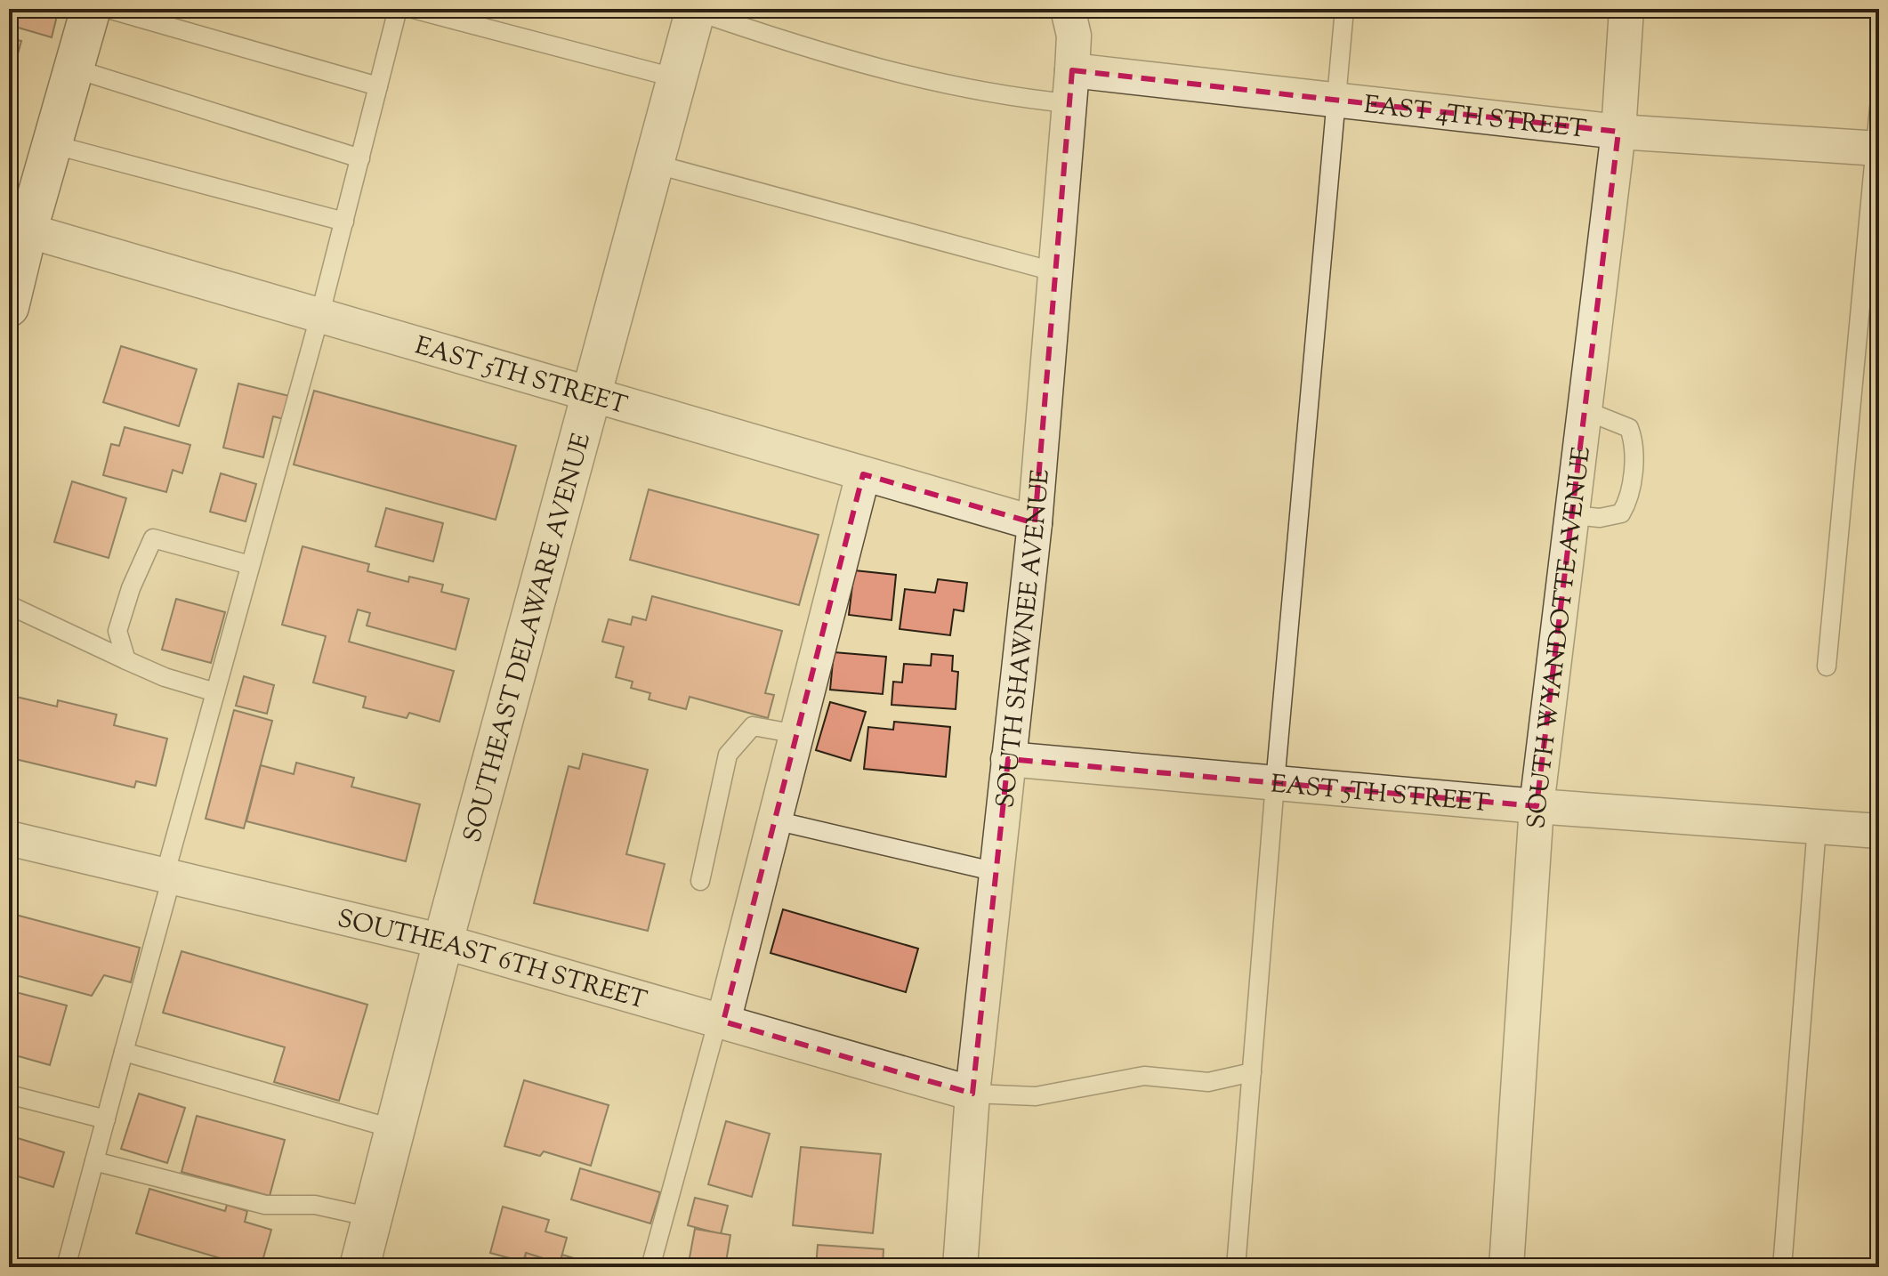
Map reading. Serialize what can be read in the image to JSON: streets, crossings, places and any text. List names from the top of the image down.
{
  "streets": {
    "street": [
      "EAST 4TH STREET",
      "EAST 5TH STREET",
      "SOUTHEAST DELAWARE AVENUE",
      "SOUTH WYANDOTTE AVENUE",
      "SOUTH SHAWNEE AVENUE",
      "SOUTHEAST 6TH STREET"
    ]
  },
  "crossings": [
    ["EAST 4TH STREET", "SOUTH WYANDOTTE AVENUE"],
    ["EAST 4TH STREET", "SOUTH SHAWNEE AVENUE"],
    ["EAST 5TH STREET", "SOUTHEAST DELAWARE AVENUE"],
    ["EAST 5TH STREET", "SOUTH WYANDOTTE AVENUE"],
    ["EAST 5TH STREET", "SOUTH SHAWNEE AVENUE"],
    ["SOUTHEAST DELAWARE AVENUE", "SOUTHEAST 6TH STREET"],
    ["SOUTH SHAWNEE AVENUE", "SOUTHEAST 6TH STREET"]
  ]
}
